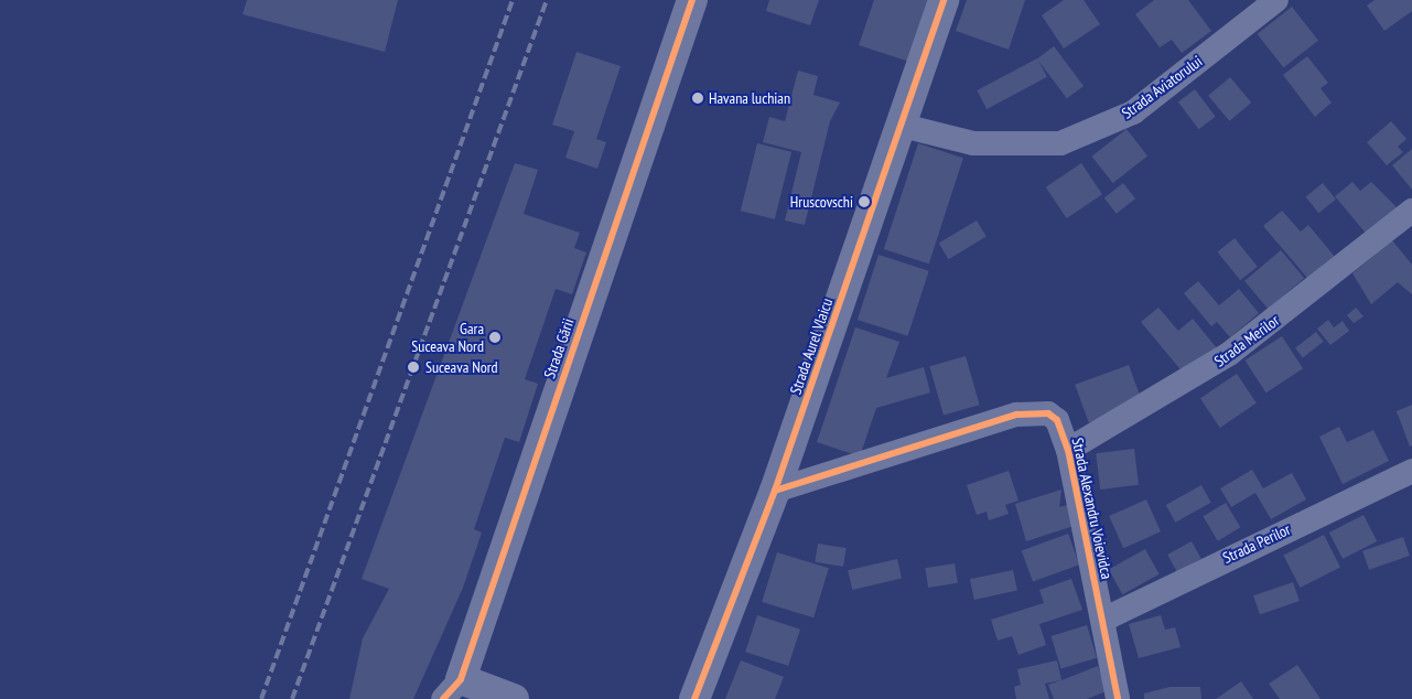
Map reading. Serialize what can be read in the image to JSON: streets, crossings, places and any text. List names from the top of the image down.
{
  "streets": {
    "street": [
      "Strada Aviatorului",
      "Strada Merilor",
      "Strada Aurel Vlaicu",
      "Strada Gării",
      "Strada Alexandru Voievidca",
      "Strada Perilor"
    ]
  },
  "crossings": [
    ["Strada Aviatorului", "Strada Aurel Vlaicu"],
    ["Strada Merilor", "Strada Alexandru Voievidca"],
    ["Strada Aurel Vlaicu", "Strada Alexandru Voievidca"],
    ["Strada Alexandru Voievidca", "Strada Perilor"]
  ],
  "places": [
    "Havana luchian",
    "Hruscovschi",
    "Gara Suceava Nord",
    "Suceava Nord"
  ]
}
